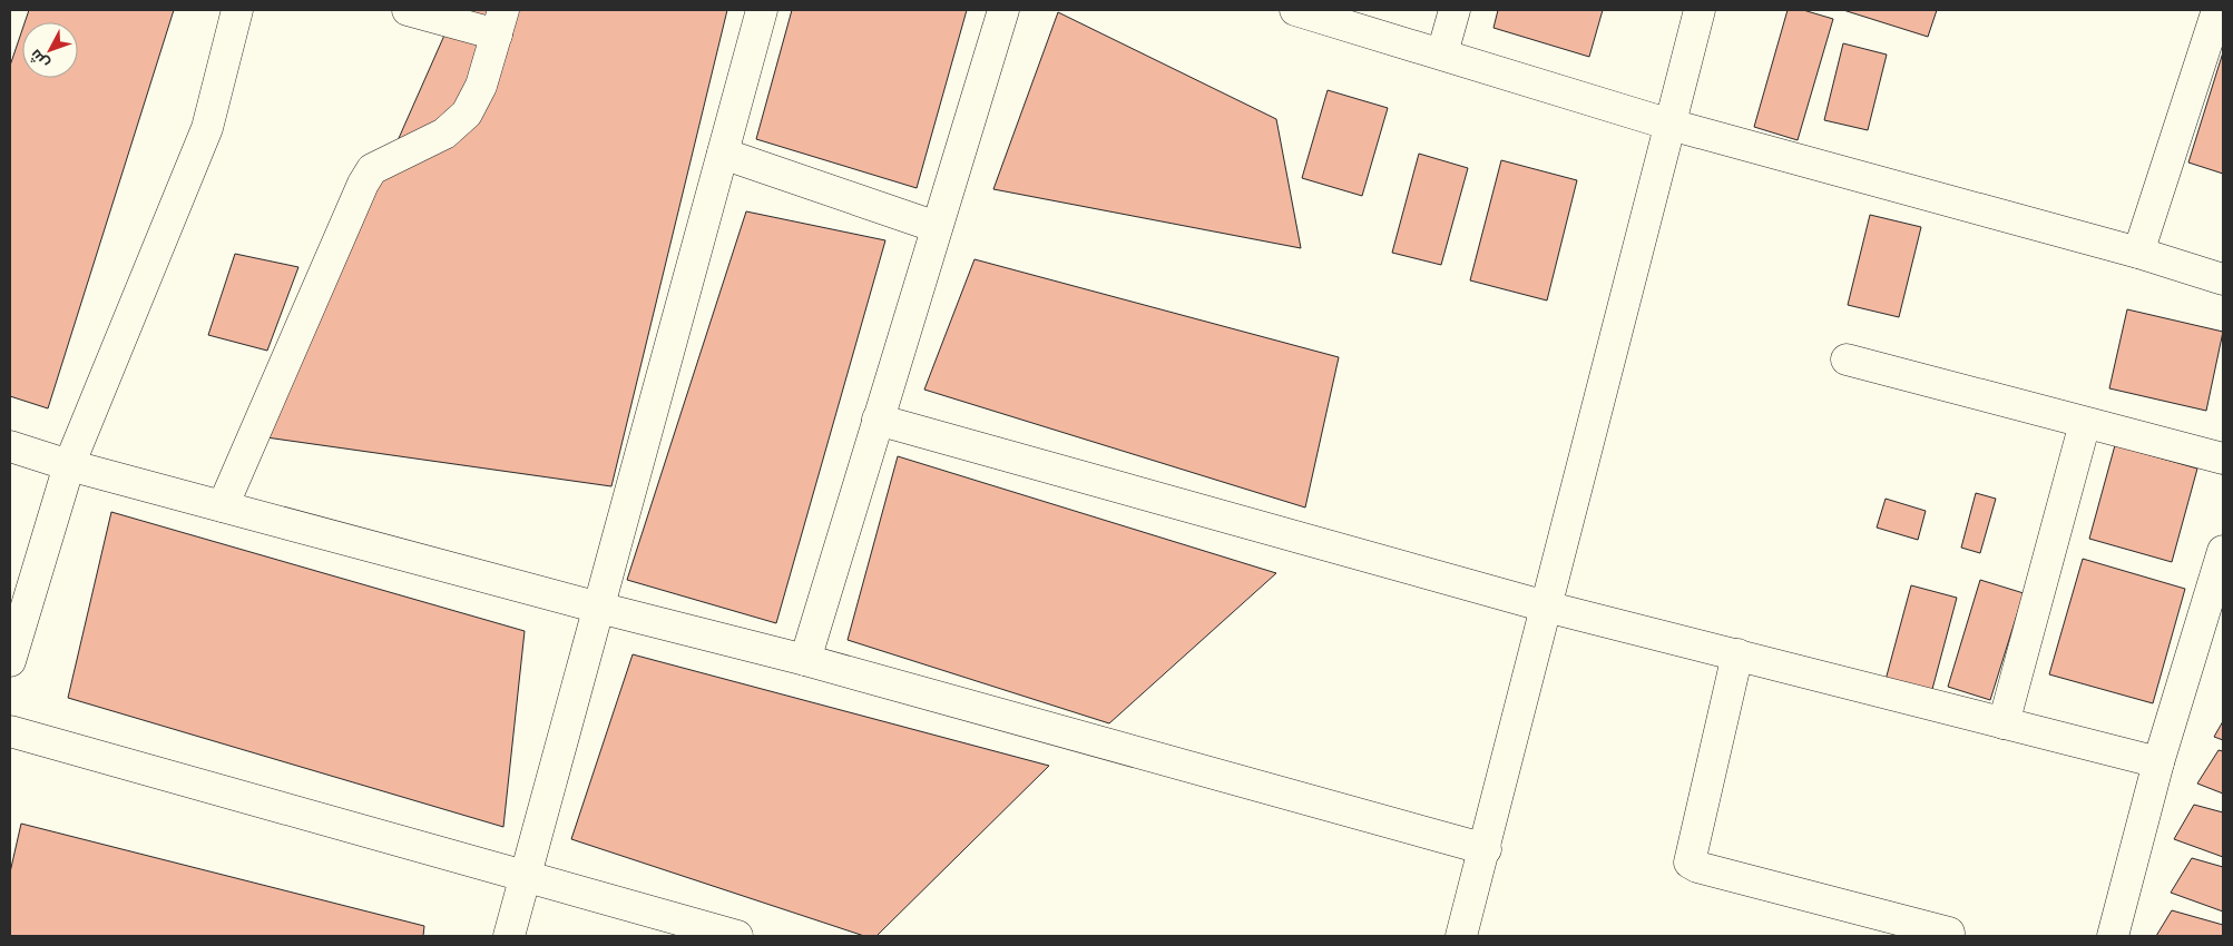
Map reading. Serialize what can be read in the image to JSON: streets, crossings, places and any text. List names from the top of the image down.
{
  "north": "bottom left"
}
